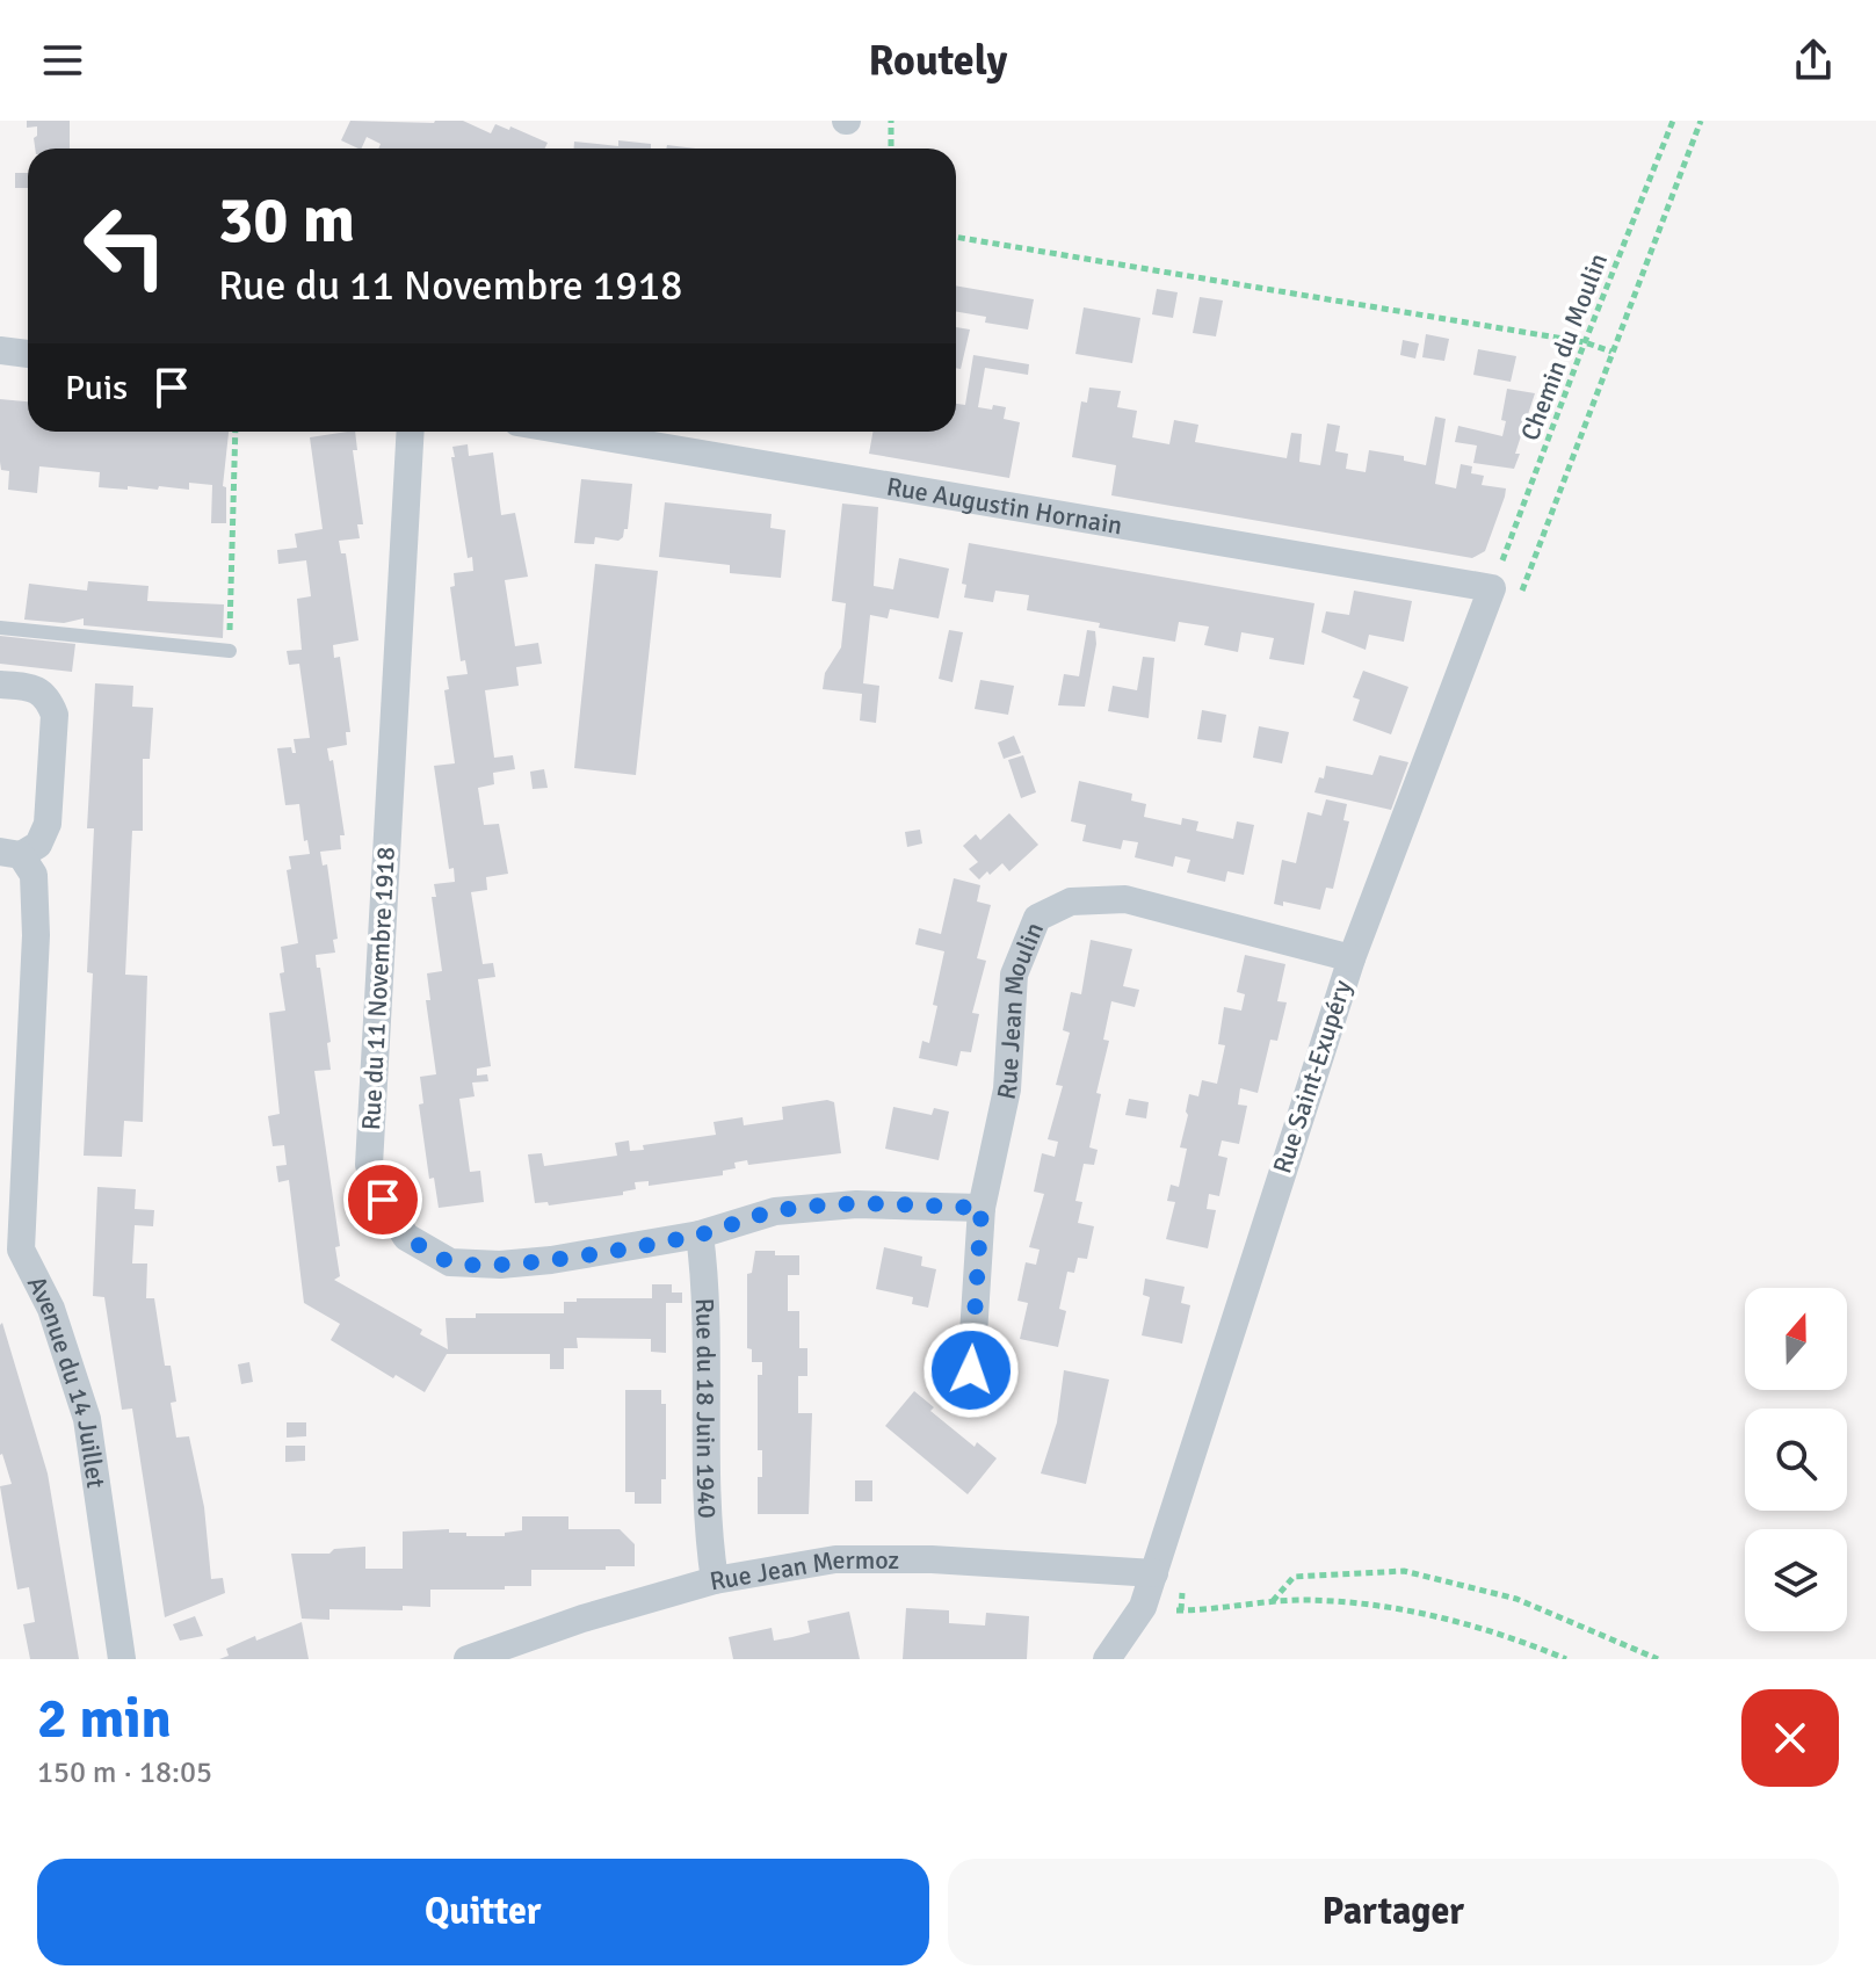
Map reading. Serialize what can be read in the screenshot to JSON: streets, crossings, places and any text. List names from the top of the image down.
{
  "streets": {
    "street": [
      "Rue Augustin Hornain",
      "Rue du 11 Novembre 1918",
      "Rue Jean Moulin",
      "Rue Saint-Exupéry",
      "Avenue du 14 Juillet",
      "Rue du 18 Juin 1940",
      "Rue Jean Mermoz"
    ],
    "path": ["Chemin du Moulin"]
  },
  "crossings": [
    ["Chemin du Moulin", "Rue Augustin Hornain"],
    ["Chemin du Moulin", "Rue Saint-Exupéry"],
    ["Rue Augustin Hornain", "Rue Saint-Exupéry"],
    ["Rue du 11 Novembre 1918", "Rue Jean Moulin"],
    ["Rue du 11 Novembre 1918", "Rue du 18 Juin 1940"],
    ["Rue Jean Moulin", "Rue Saint-Exupéry"],
    ["Rue Saint-Exupéry", "Rue Jean Mermoz"],
    ["Rue du 18 Juin 1940", "Rue Jean Mermoz"]
  ],
  "north": "top",
  "page": {
    "header": "Routely",
    "turn": ["30 m", "Rue du 11 Novembre 1918"],
    "then": "Puis",
    "heading": ["2 min", "150 m · 18:05"],
    "buttons": ["Quitter", "Partager"]
  }
}
